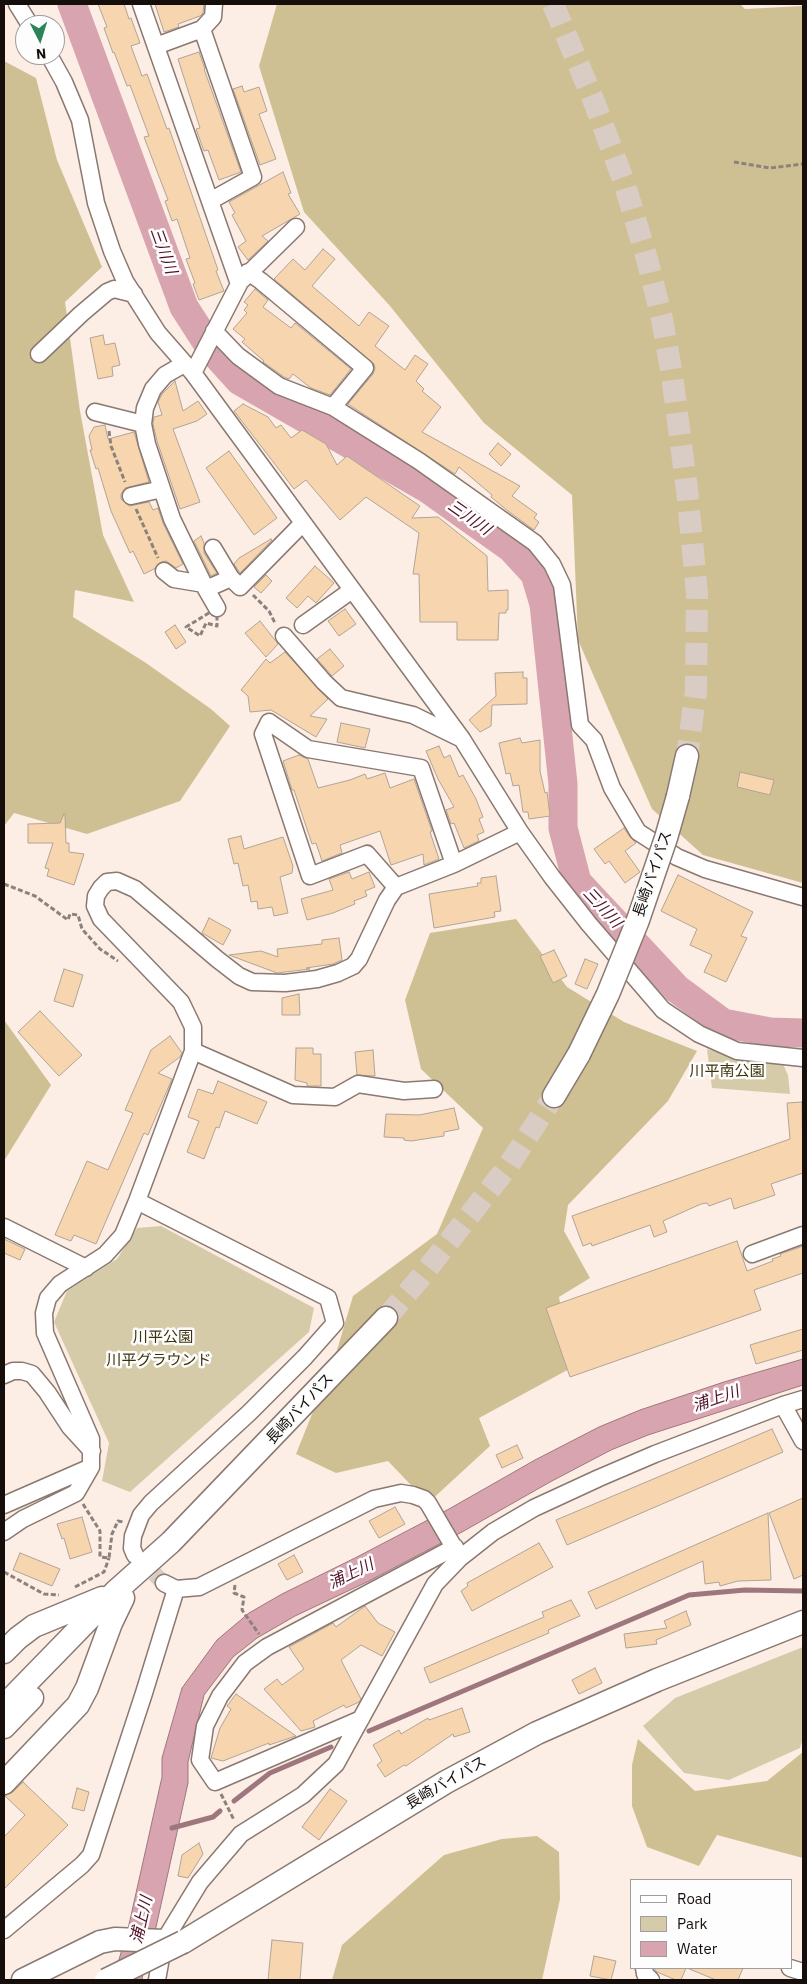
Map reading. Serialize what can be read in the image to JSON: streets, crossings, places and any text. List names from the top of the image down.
{
  "streets": {
    "highway": ["長崎バイパス"]
  },
  "water": ["三川川", "浦上川"],
  "parks": ["川平南公園", "川平公園", "川平グラウンド"],
  "legend": ["Road", "Park", "Water"],
  "north": "bottom"
}
